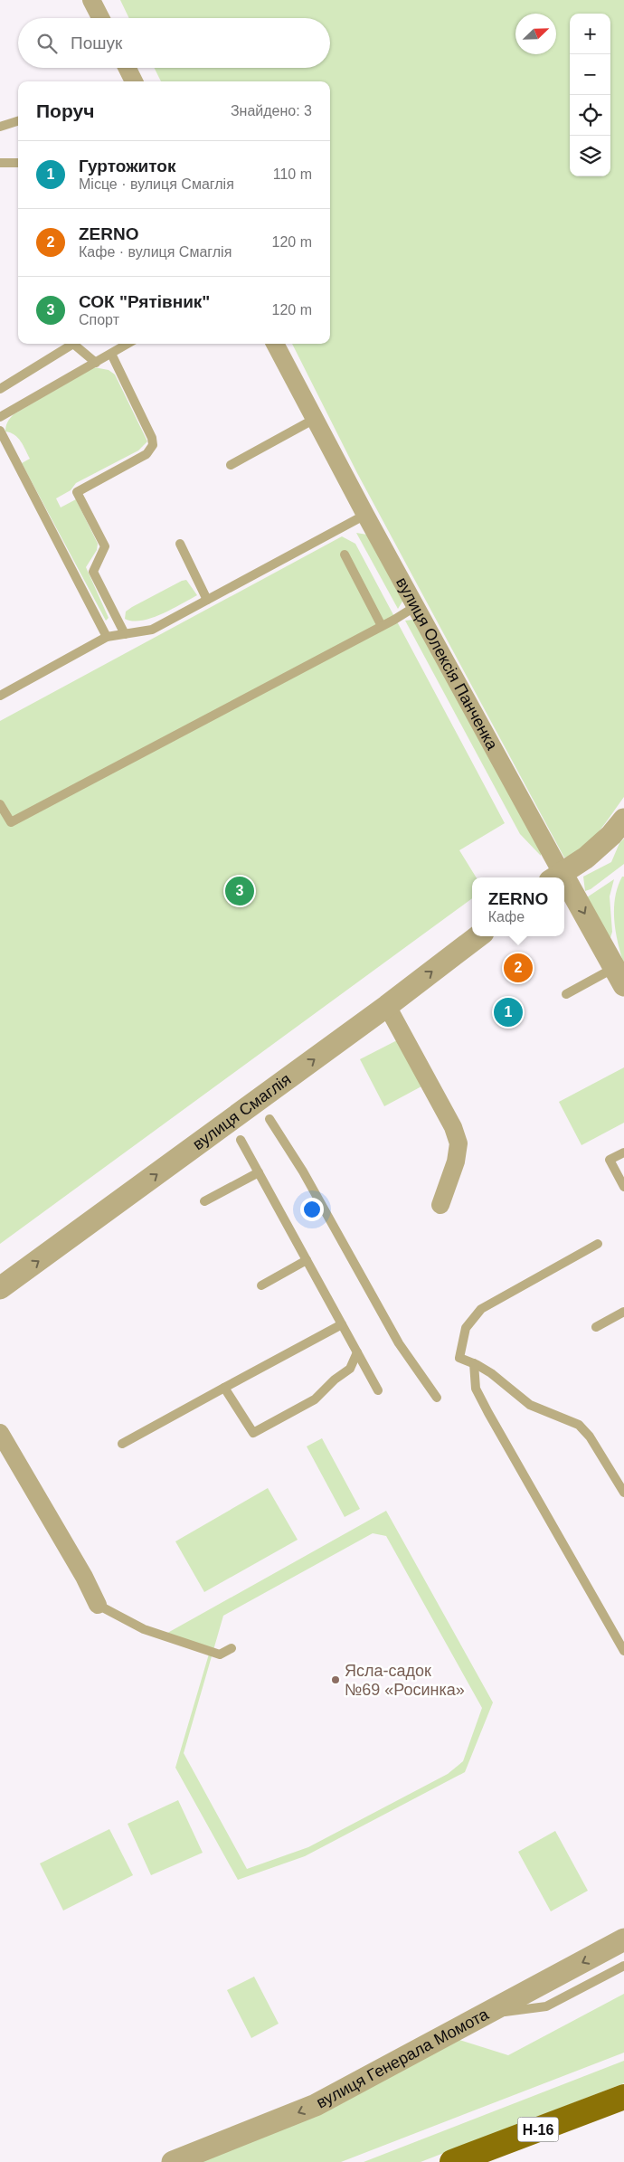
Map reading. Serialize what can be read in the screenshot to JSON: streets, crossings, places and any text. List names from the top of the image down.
{
  "streets": {
    "main road": ["Н-16"],
    "street": ["вулиця Олексія Панченка", "вулиця Смаглія", "вулиця Генерала Момота"]
  },
  "one_way": ["вулиця Смаглія", "вулиця Генерала Момота"],
  "places": ["Ясла-садок №69 «Росинка»"],
  "north": "top right",
  "page": {
    "map_buttons": ["+", "−"],
    "search": "Пошук",
    "heading": ["Поруч", "Знайдено: 3"],
    "list": [
      {
        "mark": "1",
        "name": "Гуртожиток",
        "note": "Місце · вулиця Смаглія",
        "value": "110 m"
      },
      {
        "mark": "2",
        "name": "ZERNO",
        "note": "Кафе · вулиця Смаглія",
        "value": "120 m"
      },
      {
        "mark": "3",
        "name": "СОК \"Рятівник\"",
        "note": "Спорт",
        "value": "120 m"
      }
    ],
    "pins": ["3", "2", "1"],
    "popup": ["ZERNO", "Кафе"]
  }
}
